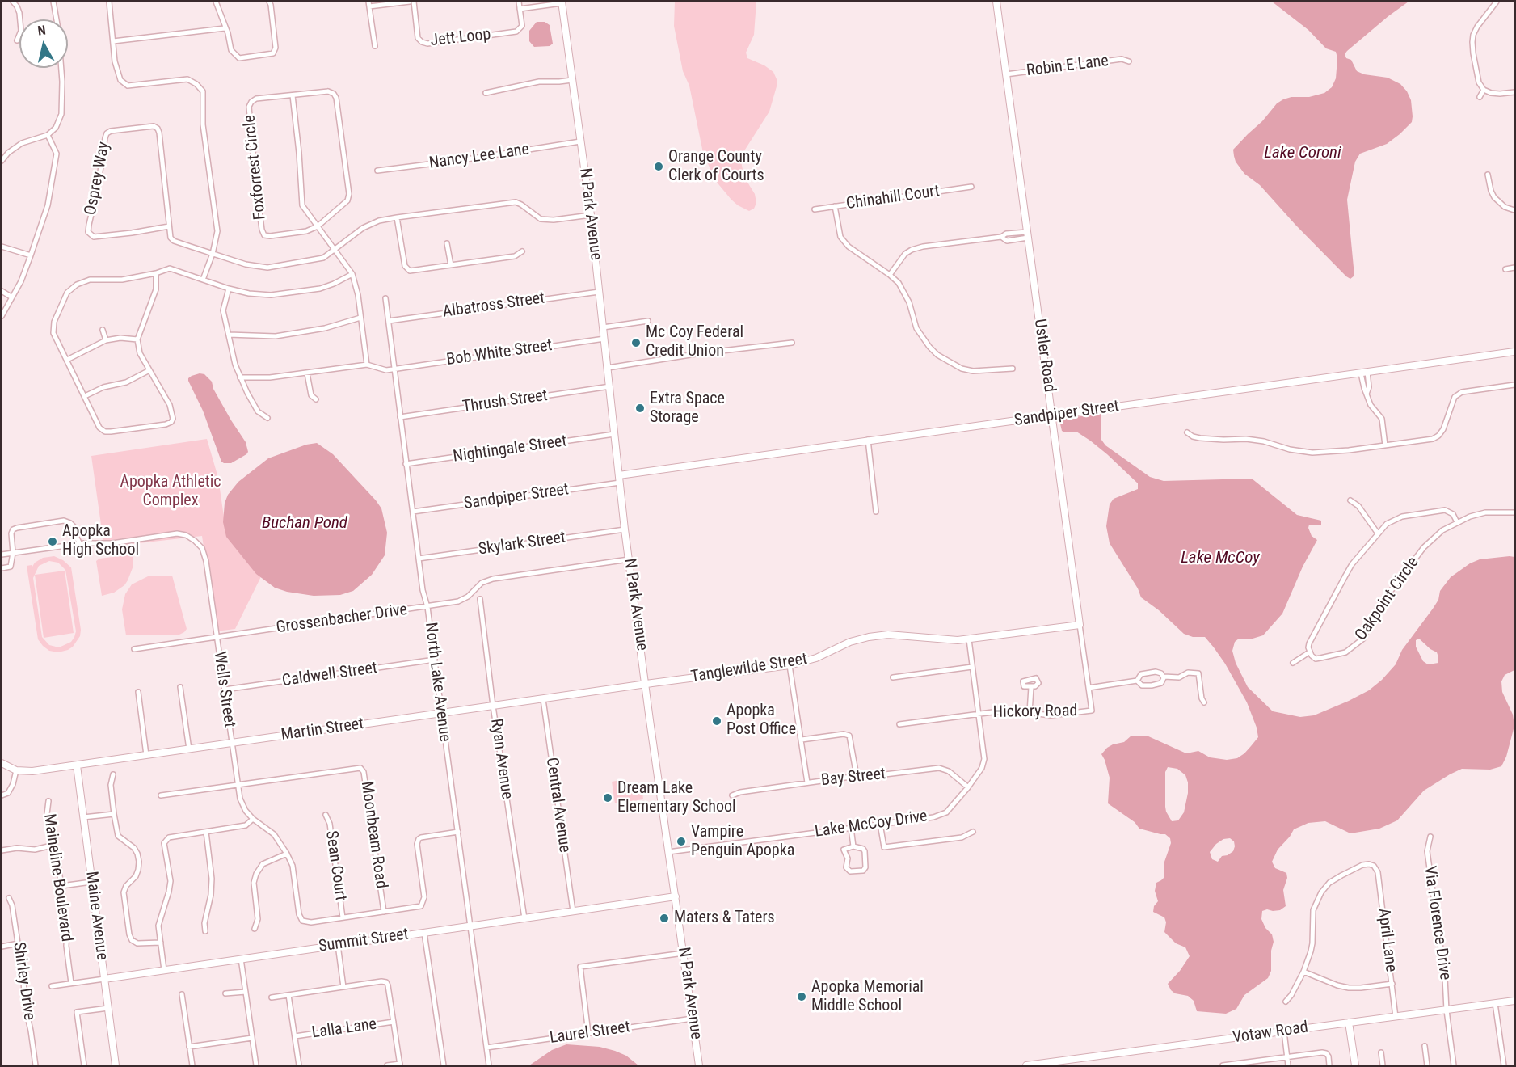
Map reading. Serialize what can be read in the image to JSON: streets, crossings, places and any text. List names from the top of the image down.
{
  "streets": {
    "street": [
      "Jett Loop",
      "Robin E Lane",
      "Nancy Lee Lane",
      "Foxforrest Circle",
      "Osprey Way",
      "Chinahill Court",
      "N Park Avenue",
      "Albatross Street",
      "Bob White Street",
      "Ustler Road",
      "Thrush Street",
      "Sandpiper Street",
      "Nightingale Street",
      "Skylark Street",
      "Oakpoint Circle",
      "Grossenbacher Drive",
      "Tanglewilde Street",
      "Caldwell Street",
      "North Lake Avenue",
      "Wells Street",
      "Hickory Road",
      "Martin Street",
      "Ryan Avenue",
      "Bay Street",
      "Central Avenue",
      "Lake McCoy Drive",
      "Moonbeam Road",
      "Sean Court",
      "Maineline Boulevard",
      "Maine Avenue",
      "Via Florence Drive",
      "April Lane",
      "Summit Street",
      "Shirley Drive",
      "Lalla Lane",
      "Laurel Street",
      "Votaw Road"
    ]
  },
  "crossings": [
    ["Robin E Lane", "Ustler Road"],
    ["Nancy Lee Lane", "N Park Avenue"],
    ["N Park Avenue", "Albatross Street"],
    ["N Park Avenue", "Bob White Street"],
    ["N Park Avenue", "Thrush Street"],
    ["N Park Avenue", "Sandpiper Street"],
    ["N Park Avenue", "Nightingale Street"],
    ["N Park Avenue", "Skylark Street"],
    ["N Park Avenue", "Grossenbacher Drive"],
    ["N Park Avenue", "Tanglewilde Street"],
    ["N Park Avenue", "Martin Street"],
    ["N Park Avenue", "Lake McCoy Drive"],
    ["N Park Avenue", "Summit Street"],
    ["N Park Avenue", "Laurel Street"],
    ["Albatross Street", "North Lake Avenue"],
    ["Bob White Street", "North Lake Avenue"],
    ["Ustler Road", "Sandpiper Street"],
    ["Ustler Road", "Tanglewilde Street"],
    ["Ustler Road", "Hickory Road"],
    ["Thrush Street", "North Lake Avenue"],
    ["Sandpiper Street", "North Lake Avenue"],
    ["Nightingale Street", "North Lake Avenue"],
    ["Skylark Street", "North Lake Avenue"],
    ["Grossenbacher Drive", "North Lake Avenue"],
    ["Grossenbacher Drive", "Wells Street"],
    ["Tanglewilde Street", "Martin Street"],
    ["Tanglewilde Street", "Lake McCoy Drive"],
    ["Caldwell Street", "North Lake Avenue"],
    ["Caldwell Street", "Wells Street"],
    ["North Lake Avenue", "Martin Street"],
    ["North Lake Avenue", "Summit Street"],
    ["North Lake Avenue", "Laurel Street"],
    ["Wells Street", "Martin Street"],
    ["Wells Street", "Moonbeam Road"],
    ["Hickory Road", "Lake McCoy Drive"],
    ["Martin Street", "Ryan Avenue"],
    ["Martin Street", "Central Avenue"],
    ["Martin Street", "Maine Avenue"],
    ["Ryan Avenue", "Summit Street"],
    ["Bay Street", "Lake McCoy Drive"],
    ["Central Avenue", "Summit Street"],
    ["Maineline Boulevard", "Summit Street"],
    ["Maine Avenue", "Summit Street"],
    ["Via Florence Drive", "Votaw Road"],
    ["April Lane", "Votaw Road"]
  ],
  "water": ["Lake Coroni", "Buchan Pond", "Lake McCoy"],
  "parks": ["Apopka Athletic Complex"],
  "places": [
    "Orange County Clerk of Courts",
    "Mc Coy Federal Credit Union",
    "Extra Space Storage",
    "Apopka High School",
    "Apopka Post Office",
    "Dream Lake Elementary School",
    "Vampire Penguin Apopka",
    "Maters & Taters",
    "Apopka Memorial Middle School"
  ],
  "north": "top"
}
